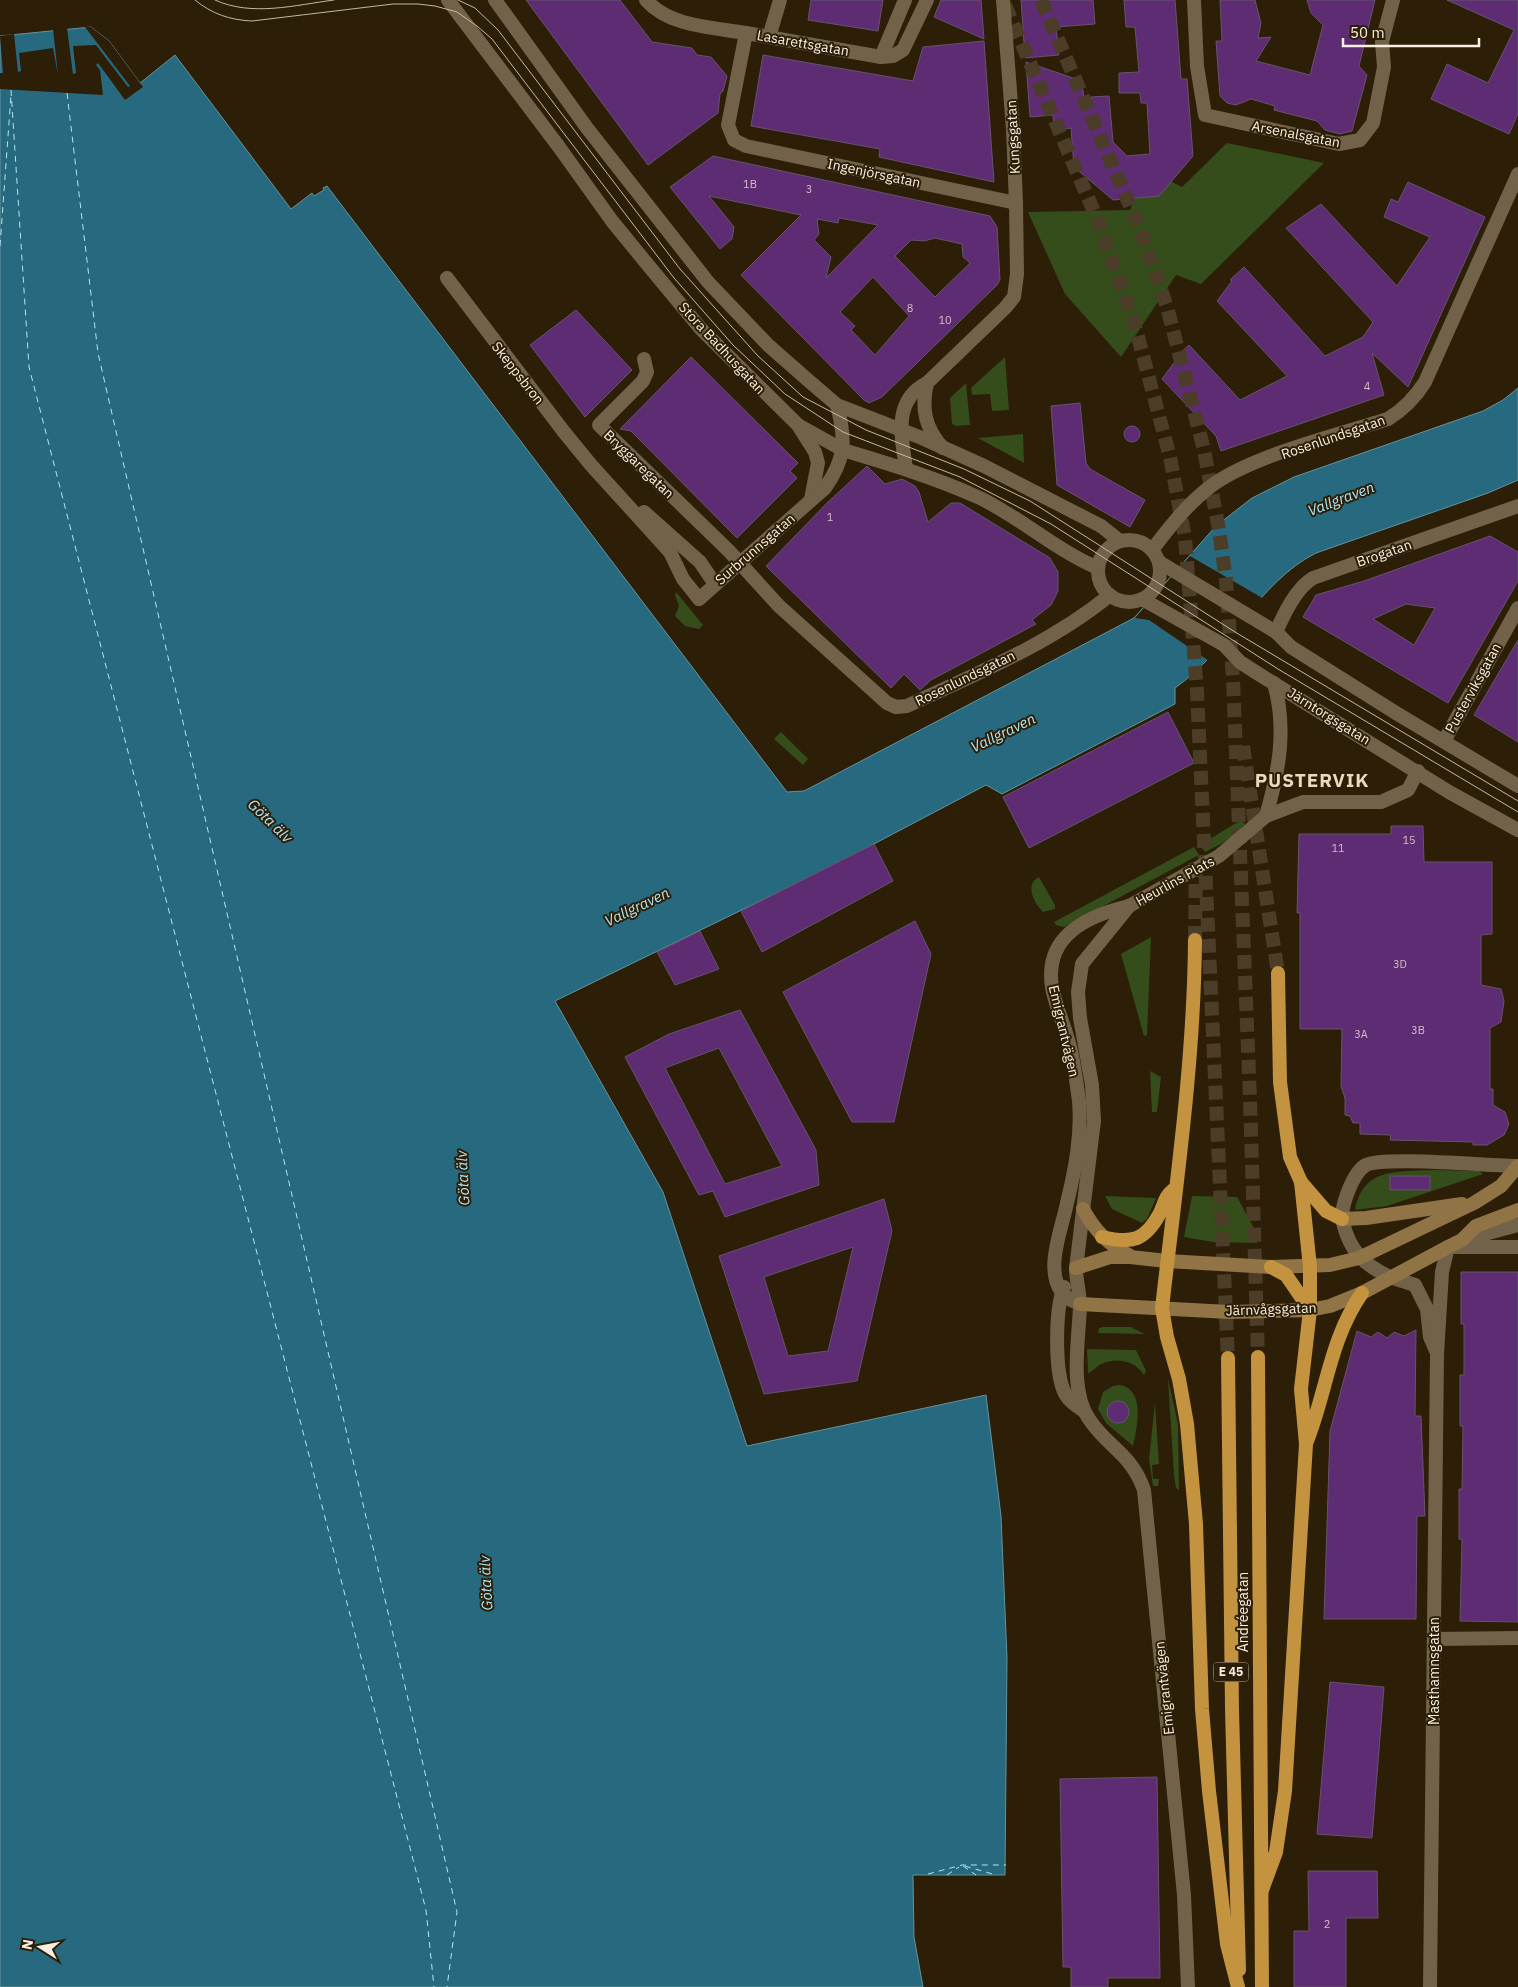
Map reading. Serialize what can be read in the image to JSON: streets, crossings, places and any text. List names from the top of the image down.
{
  "streets": {
    "highway": ["Andréegatan", "E 45"],
    "main road": ["Järnvågsgatan"],
    "street": [
      "Lasarettsgatan",
      "Arsenalsgatan",
      "Kungsgatan",
      "Ingenjörsgatan",
      "Stora Badhusgatan",
      "Skeppsbron",
      "Rosenlundsgatan",
      "Bryggaregatan",
      "Surbrunnsgatan",
      "Brogatan",
      "Pusterviksgatan",
      "Järntorgsgatan",
      "Heurlins Plats",
      "Emigrantvägen",
      "Masthamnsgatan"
    ]
  },
  "crossings": [
    ["Lasarettsgatan", "Ingenjörsgatan"],
    ["Kungsgatan", "Ingenjörsgatan"],
    ["Stora Badhusgatan", "Rosenlundsgatan"],
    ["Stora Badhusgatan", "Surbrunnsgatan"],
    ["Stora Badhusgatan", "Järntorgsgatan"],
    ["Skeppsbron", "Surbrunnsgatan"],
    ["Rosenlundsgatan", "Bryggaregatan"],
    ["Rosenlundsgatan", "Surbrunnsgatan"],
    ["Rosenlundsgatan", "Järntorgsgatan"],
    ["Bryggaregatan", "Surbrunnsgatan"],
    ["Heurlins Plats", "Emigrantvägen"],
    ["Emigrantvägen", "Järnvågsgatan"],
    ["Järnvågsgatan", "Masthamnsgatan"]
  ],
  "districts": ["PUSTERVIK"],
  "water": ["Vallgraven", "Göta älv"],
  "house_numbers": [
    "1B",
    "3",
    "8",
    "10",
    "4",
    "1",
    "15",
    "11",
    "3D",
    "3B",
    "3A",
    "2"
  ],
  "scale_bar": "50 m",
  "north": "left"
}
